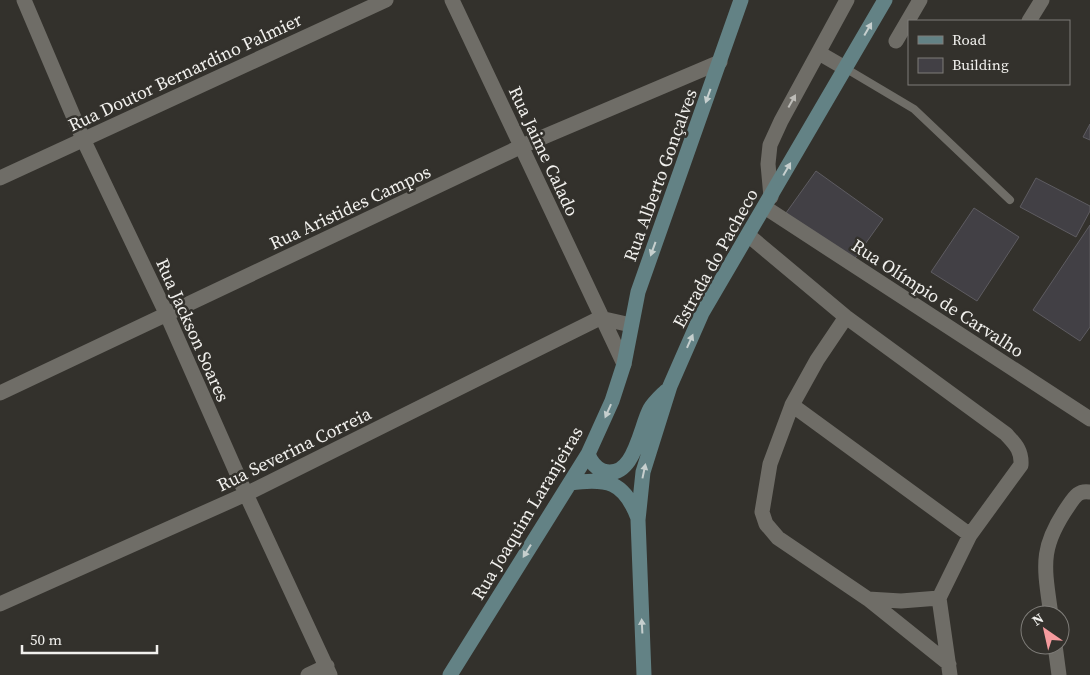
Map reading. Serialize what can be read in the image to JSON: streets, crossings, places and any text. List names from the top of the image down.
{
  "streets": {
    "main road": ["Rua Alberto Gonçalves", "Estrada do Pacheco", "Rua Joaquim Laranjeiras"],
    "street": [
      "Rua Doutor Bernardino Palmier",
      "Rua Jaime Calado",
      "Rua Aristides Campos",
      "Rua Olímpio de Carvalho",
      "Rua Jackson Soares",
      "Rua Severina Correia"
    ]
  },
  "crossings": [
    ["Rua Doutor Bernardino Palmier", "Rua Jackson Soares"],
    ["Rua Jaime Calado", "Rua Alberto Gonçalves"],
    ["Rua Jaime Calado", "Rua Aristides Campos"],
    ["Rua Jaime Calado", "Rua Severina Correia"],
    ["Rua Jaime Calado", "Rua Joaquim Laranjeiras"],
    ["Rua Alberto Gonçalves", "Rua Aristides Campos"],
    ["Rua Alberto Gonçalves", "Rua Joaquim Laranjeiras"],
    ["Rua Aristides Campos", "Rua Jackson Soares"],
    ["Estrada do Pacheco", "Rua Olímpio de Carvalho"],
    ["Rua Jackson Soares", "Rua Severina Correia"]
  ],
  "one_way": ["Rua Alberto Gonçalves", "Estrada do Pacheco", "Rua Joaquim Laranjeiras"],
  "legend": ["Road", "Building"],
  "scale_bar": "50 m",
  "north": "top left"
}
